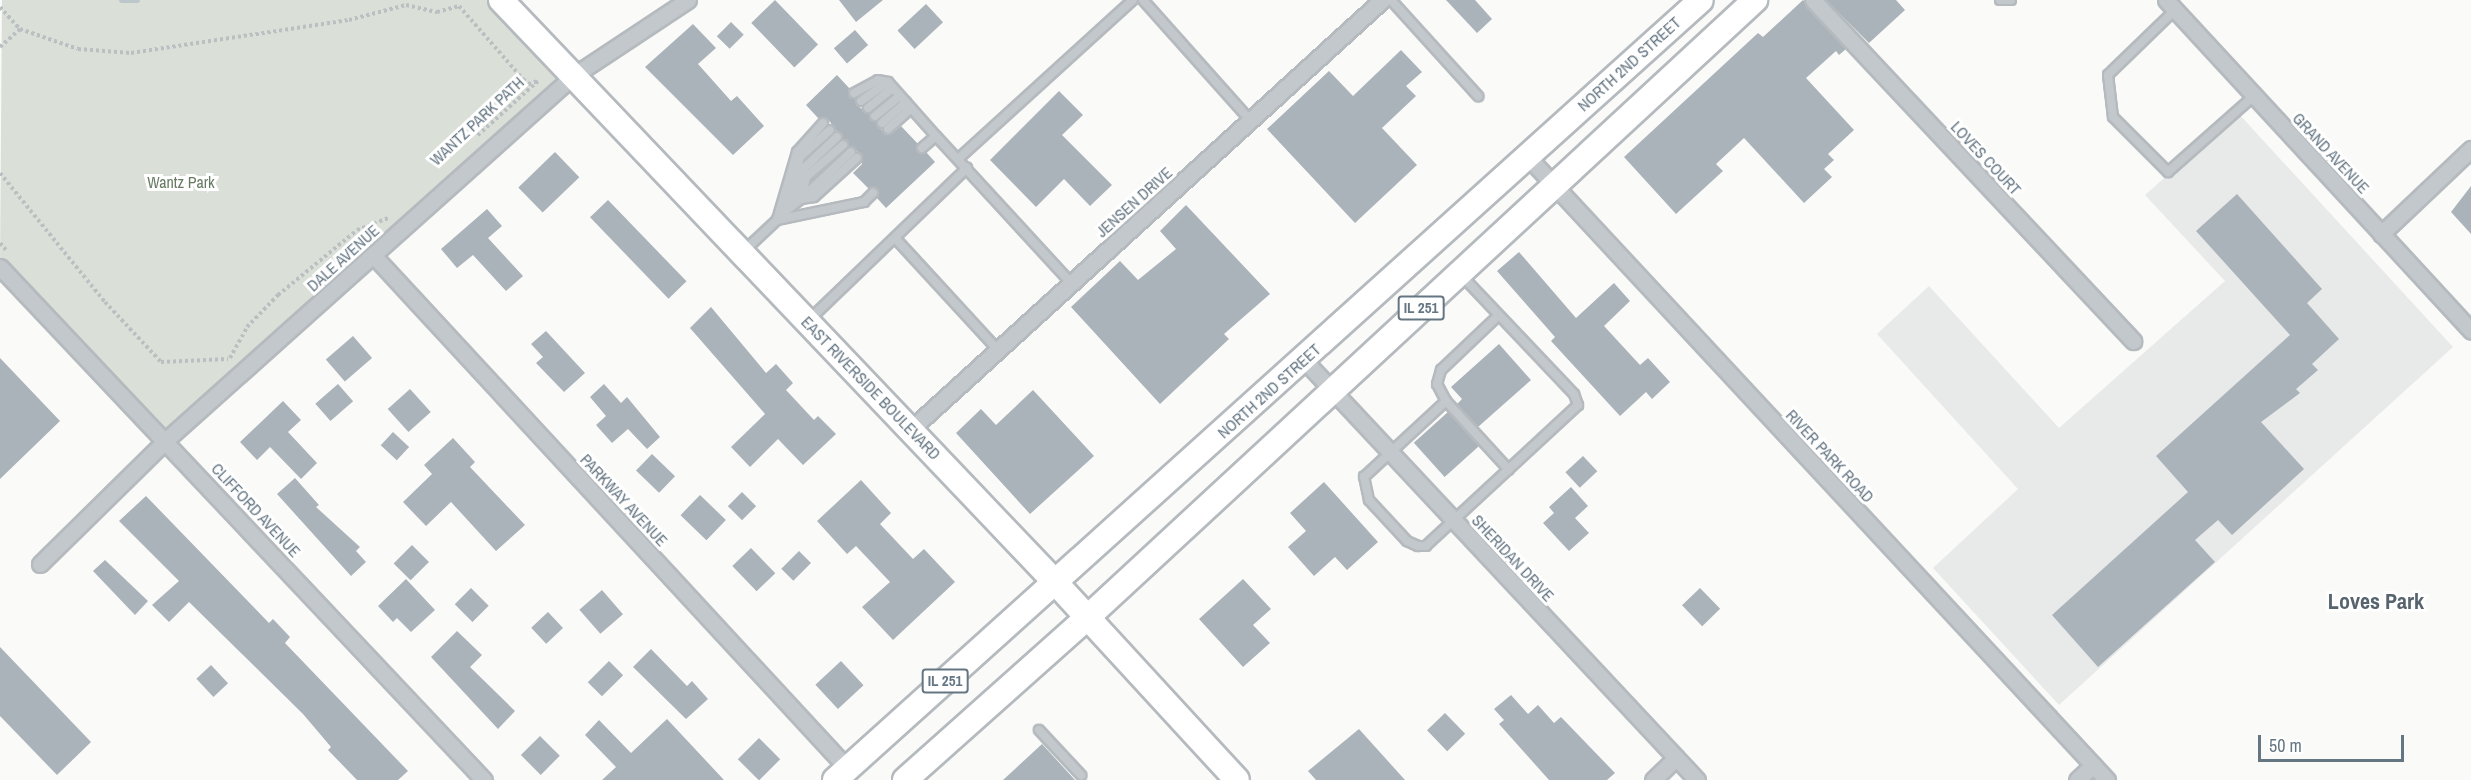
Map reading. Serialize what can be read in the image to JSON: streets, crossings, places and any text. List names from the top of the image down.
{
  "streets": {
    "main road": ["NORTH 2ND STREET", "IL 251", "EAST RIVERSIDE BOULEVARD"],
    "street": [
      "GRAND AVENUE",
      "LOVES COURT",
      "JENSEN DRIVE",
      "DALE AVENUE",
      "RIVER PARK ROAD",
      "PARKWAY AVENUE",
      "CLIFFORD AVENUE",
      "SHERIDAN DRIVE"
    ],
    "path": ["WANTZ PARK PATH"]
  },
  "crossings": [
    ["NORTH 2ND STREET", "EAST RIVERSIDE BOULEVARD"],
    ["NORTH 2ND STREET", "RIVER PARK ROAD"],
    ["NORTH 2ND STREET", "PARKWAY AVENUE"],
    ["NORTH 2ND STREET", "SHERIDAN DRIVE"],
    ["JENSEN DRIVE", "EAST RIVERSIDE BOULEVARD"],
    ["DALE AVENUE", "EAST RIVERSIDE BOULEVARD"],
    ["DALE AVENUE", "PARKWAY AVENUE"],
    ["DALE AVENUE", "CLIFFORD AVENUE"],
    ["IL 251", "EAST RIVERSIDE BOULEVARD"],
    ["IL 251", "RIVER PARK ROAD"],
    ["IL 251", "SHERIDAN DRIVE"]
  ],
  "districts": ["Loves Park"],
  "parks": ["Wantz Park"],
  "scale_bar": "50 m"
}
